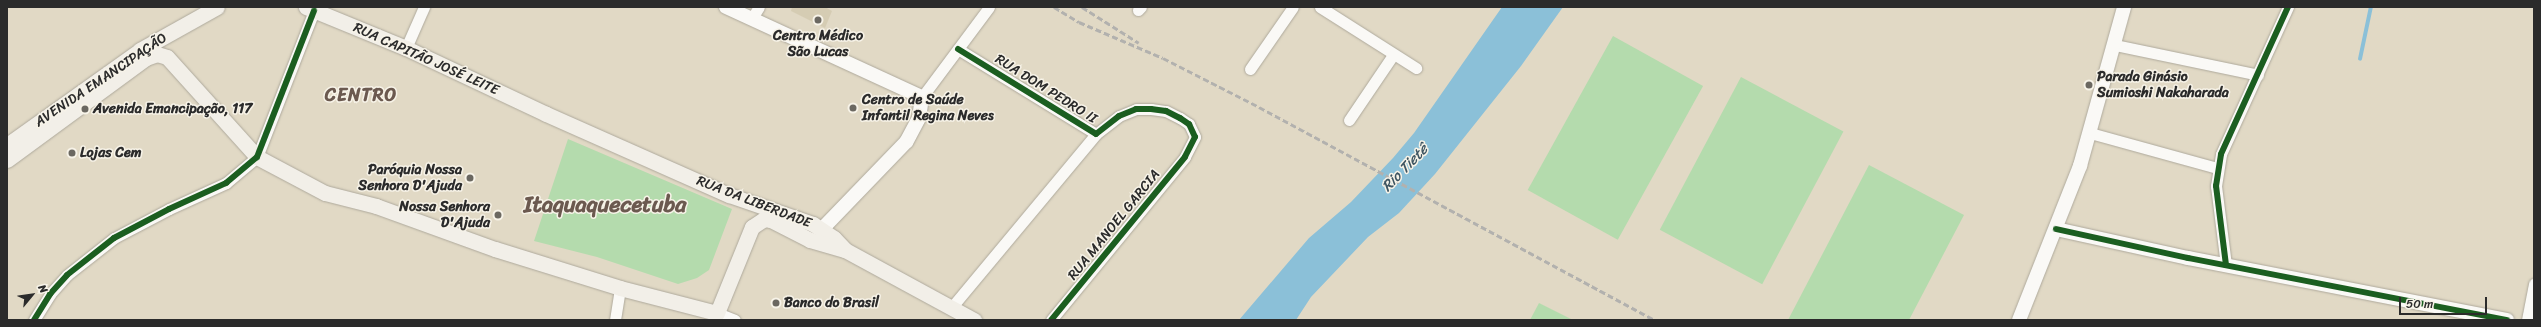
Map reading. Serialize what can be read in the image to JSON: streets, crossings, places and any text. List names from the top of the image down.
{
  "streets": {
    "main road": ["RUA CAPITÃO JOSÉ LEITE", "AVENIDA EMANCIPAÇÃO", "RUA DA LIBERDADE"],
    "street": ["RUA DOM PEDRO II", "RUA MANOEL GARCIA"]
  },
  "crossings": [
    ["RUA CAPITÃO JOSÉ LEITE", "RUA DA LIBERDADE"],
    ["RUA DOM PEDRO II", "RUA MANOEL GARCIA"]
  ],
  "districts": ["CENTRO", "Itaquaquecetuba"],
  "water": ["Rio Tietê"],
  "places": [
    "Centro Médico São Lucas",
    "Parada Ginásio Sumioshi Nakaharada",
    "Centro de Saúde Infantil Regina Neves",
    "Avenida Emancipação, 117",
    "Lojas Cem",
    "Paróquia Nossa Senhora D'Ajuda",
    "Nossa Senhora D'Ajuda",
    "Banco do Brasil"
  ],
  "scale_bar": "50 m",
  "north": "top right"
}
